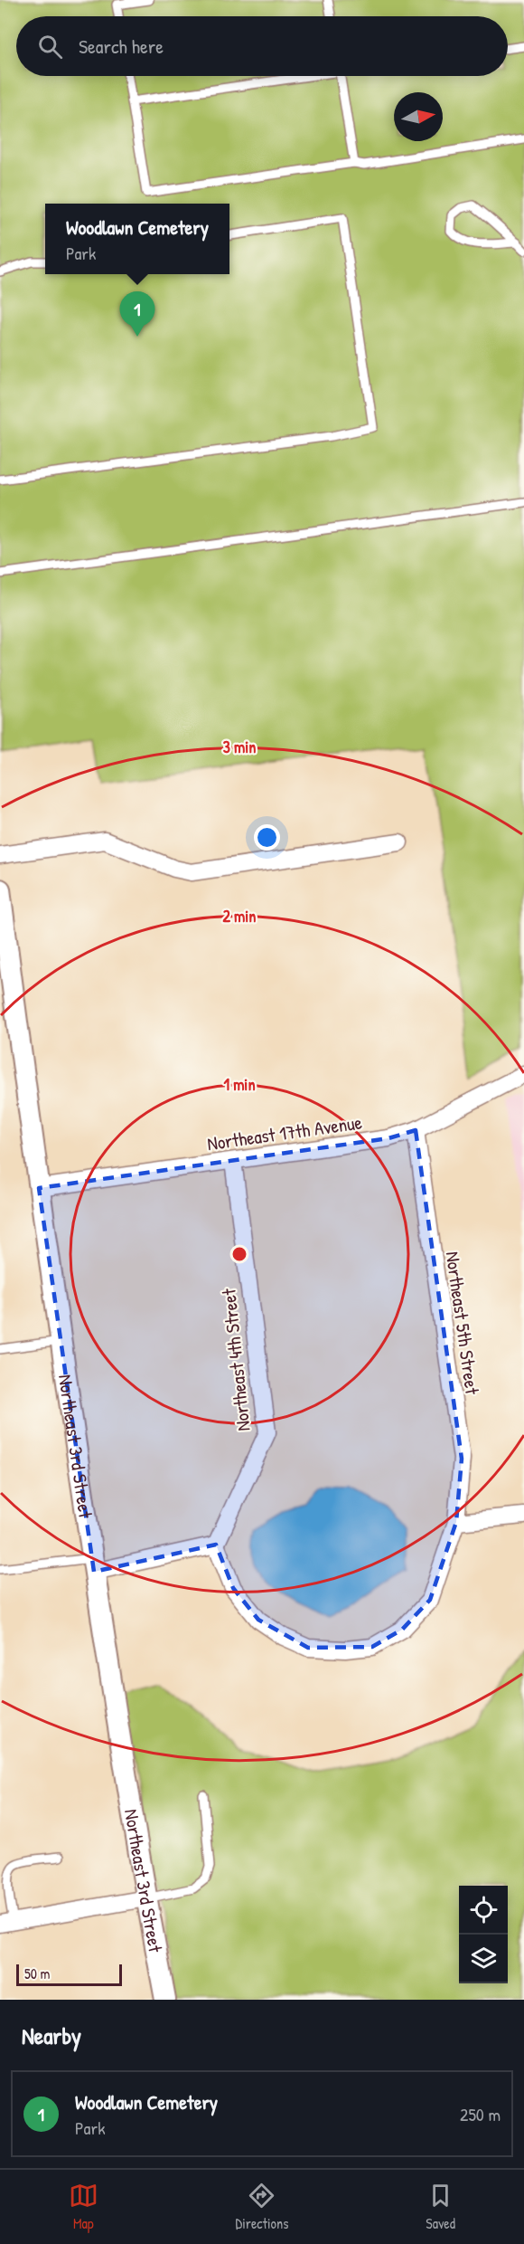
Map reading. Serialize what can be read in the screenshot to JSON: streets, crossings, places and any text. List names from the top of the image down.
{
  "streets": {
    "street": [
      "Northeast 17th Avenue",
      "Northeast 5th Street",
      "Northeast 4th Street",
      "Northeast 3rd Street"
    ]
  },
  "crossings": [
    ["Northeast 17th Avenue", "Northeast 5th Street"],
    ["Northeast 17th Avenue", "Northeast 4th Street"],
    ["Northeast 17th Avenue", "Northeast 3rd Street"],
    ["Northeast 5th Street", "Northeast 4th Street"]
  ],
  "scale_bar": "50 m",
  "north": "right",
  "page": {
    "search": "Search here",
    "popup": ["Woodlawn Cemetery", "Park"],
    "pins": "1",
    "scale": "50 m",
    "heading": "Nearby",
    "list": [
      {
        "mark": "1",
        "name": "Woodlawn Cemetery",
        "note": "Park",
        "value": "250 m"
      }
    ],
    "nav": ["Map", "Directions", "Saved"]
  },
  "rings": ["3 min", "2 min", "1 min"]
}
